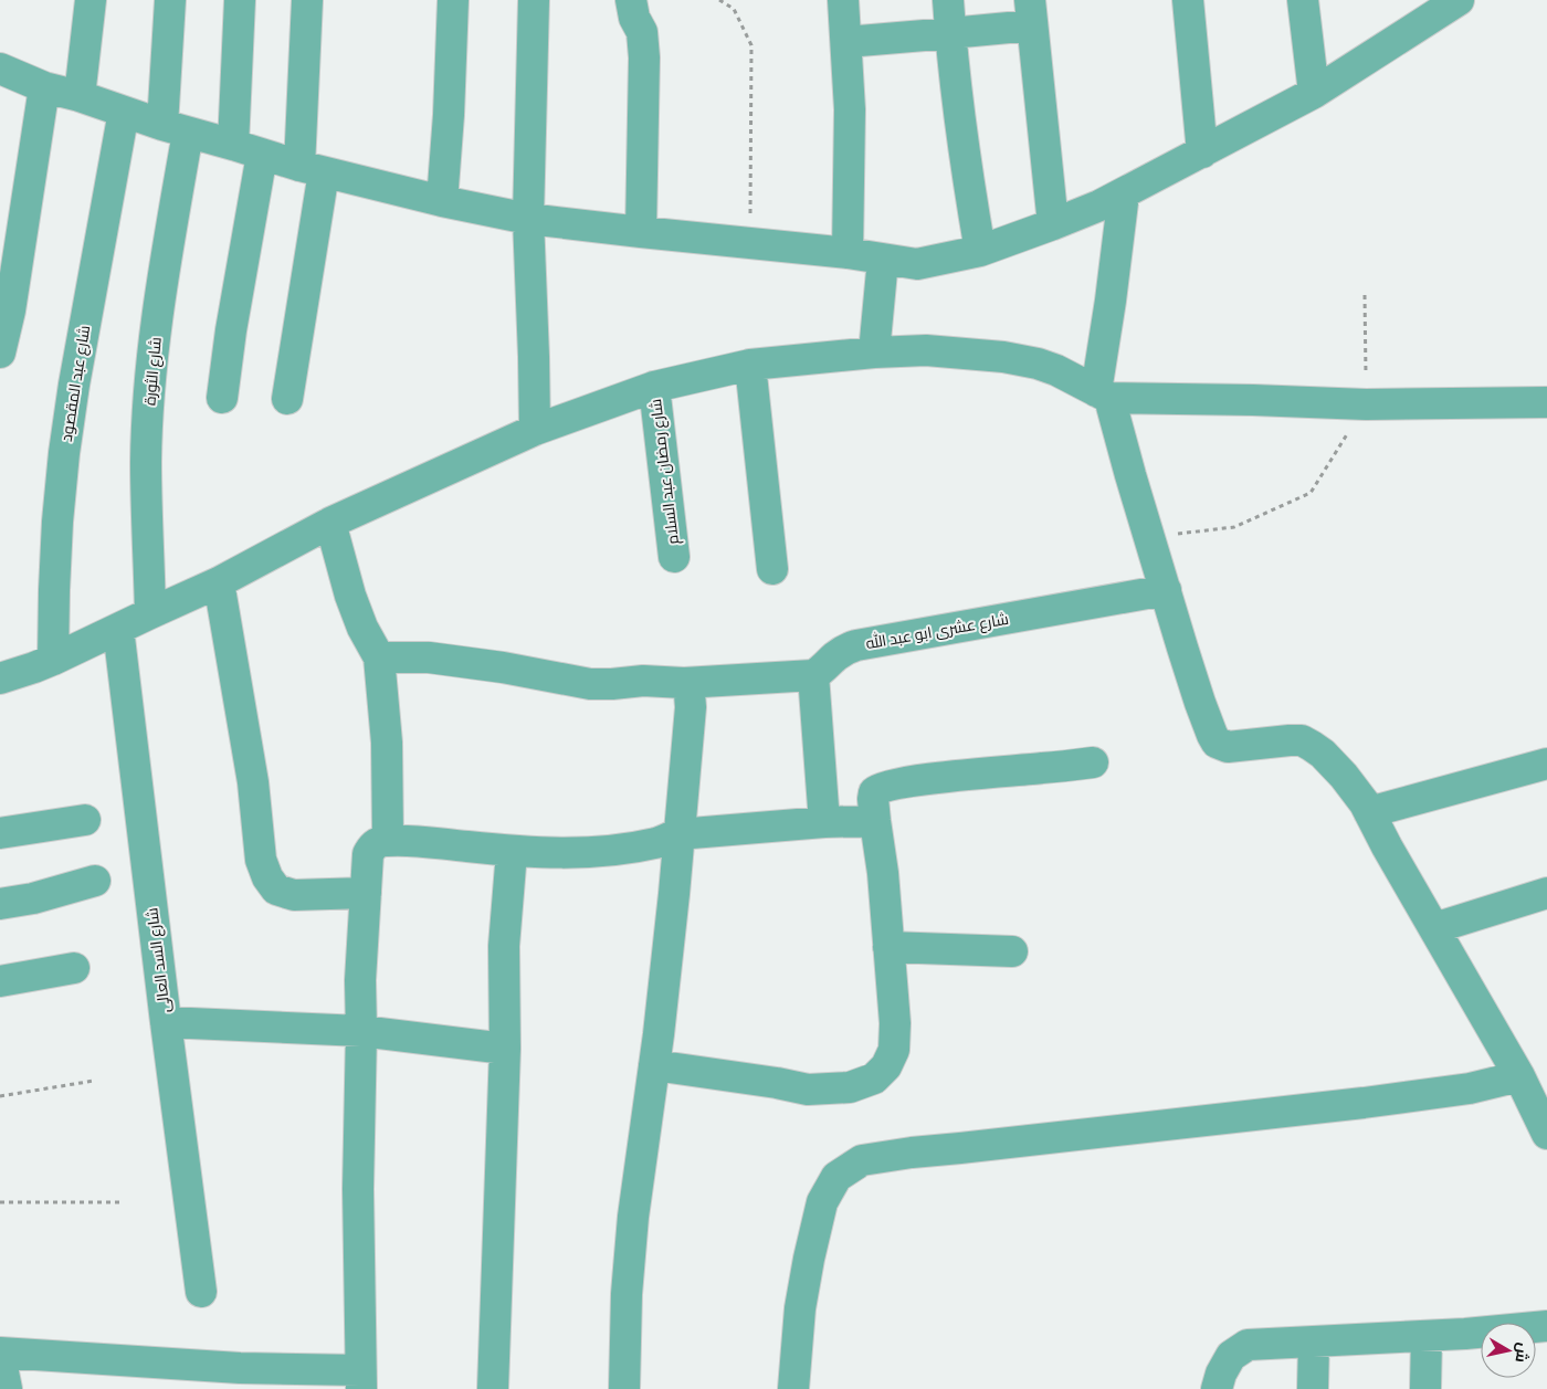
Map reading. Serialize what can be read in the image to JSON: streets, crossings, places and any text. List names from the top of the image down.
{
  "streets": {
    "street": [
      "شارع الثورة",
      "شارع عبد المقصود",
      "شارع رمضان عبد السلام",
      "شارع عشرى ابو عبد الله",
      "شارع السد العالى"
    ]
  },
  "north": "right"
}
